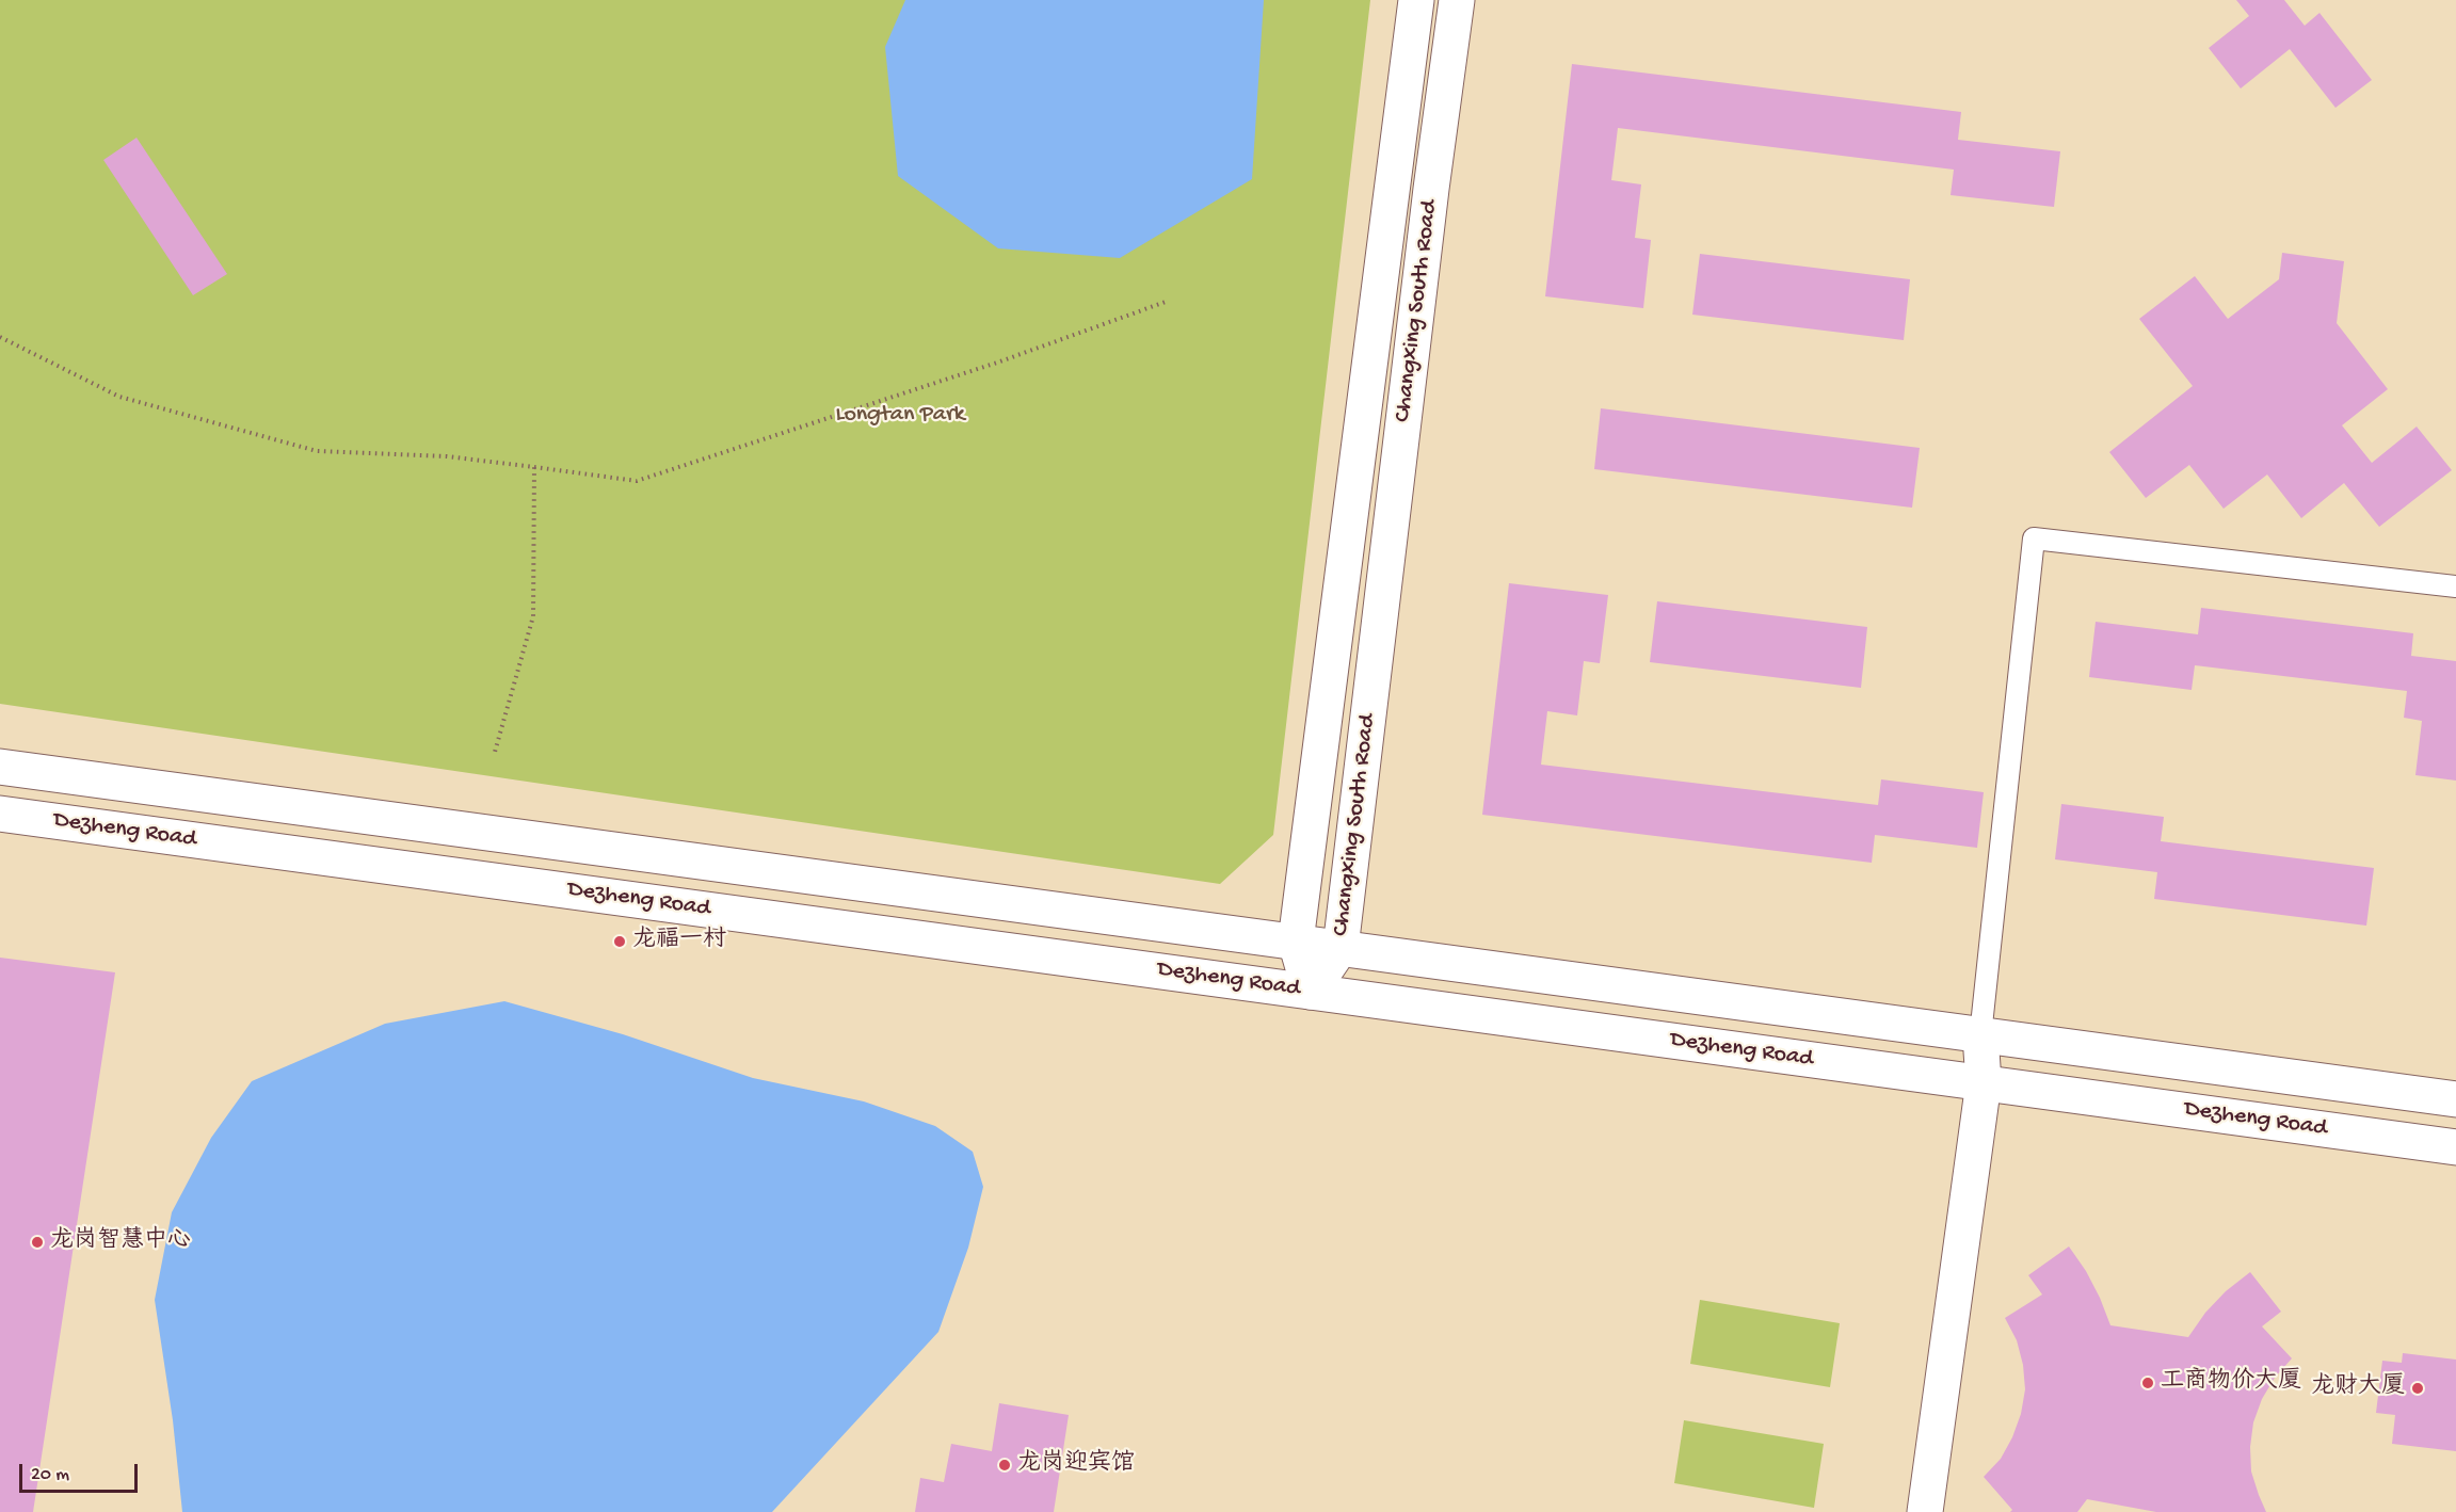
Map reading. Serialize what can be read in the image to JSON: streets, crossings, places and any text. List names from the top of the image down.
{
  "streets": {
    "main road": ["Changxing South Road", "Dezheng Road"]
  },
  "crossings": [
    ["Changxing South Road", "Dezheng Road"]
  ],
  "parks": ["Longtan Park"],
  "places": [
    "龙福一村",
    "龙岗智慧中心",
    "工商物价大厦",
    "龙财大厦",
    "龙岗迎宾馆"
  ],
  "scale_bar": "20 m"
}
